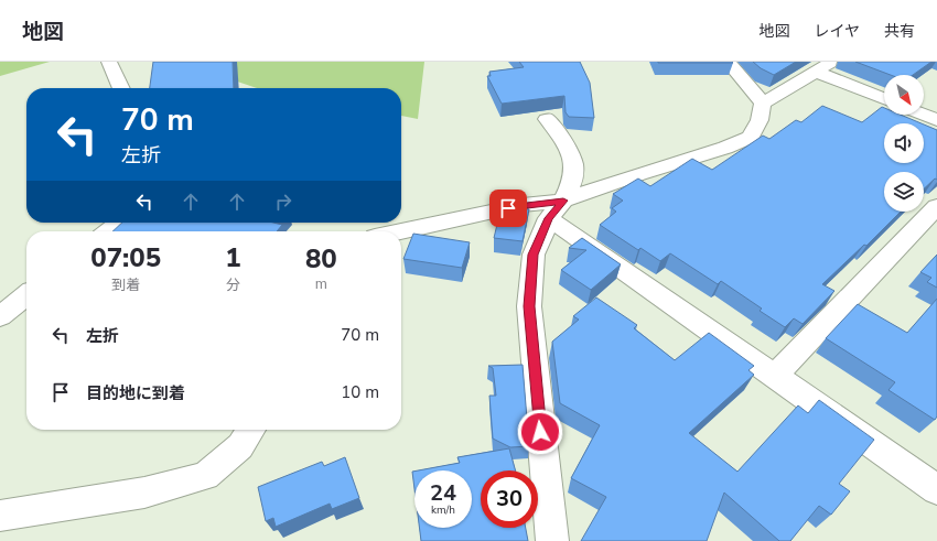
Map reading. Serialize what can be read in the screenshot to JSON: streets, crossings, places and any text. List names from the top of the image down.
{
  "north": "bottom right",
  "page": {
    "header": "地図",
    "nav": ["地図", "レイヤ", "共有"],
    "turn": ["70 m", "左折"],
    "eta": [
      "07:05",
      "到着",
      "1",
      "分",
      "80",
      "m"
    ],
    "list": [
      {
        "name": "左折",
        "value": "70 m"
      },
      {
        "name": "目的地に到着",
        "value": "10 m"
      }
    ],
    "speed": "24 km/h",
    "limit": "30"
  }
}
